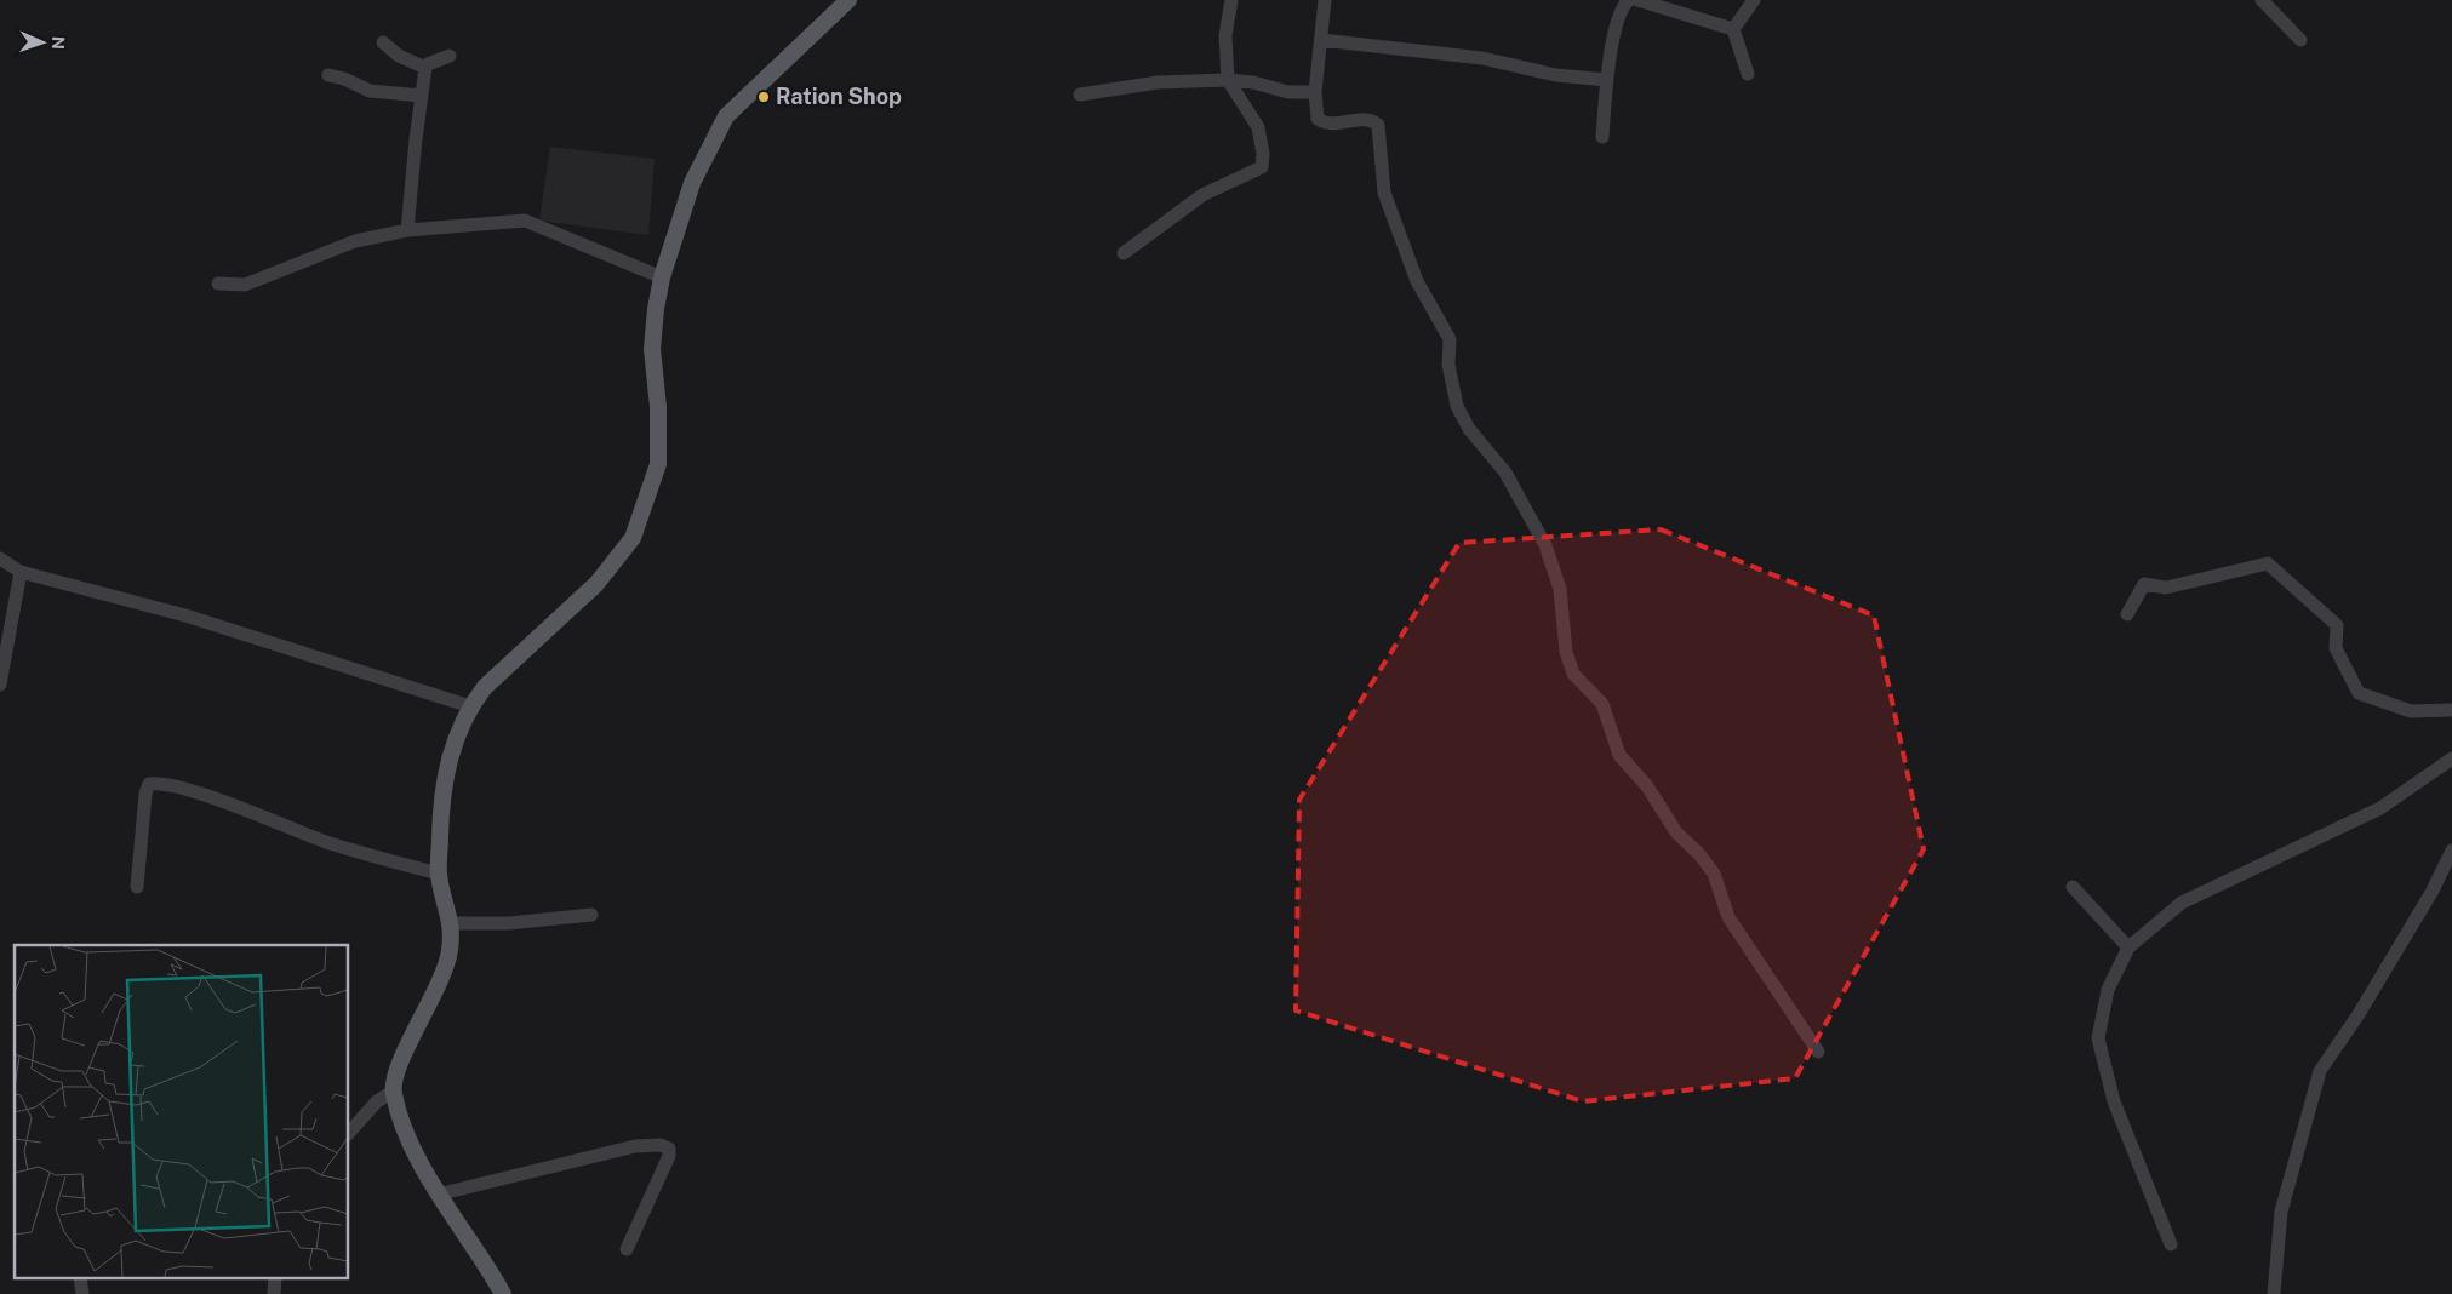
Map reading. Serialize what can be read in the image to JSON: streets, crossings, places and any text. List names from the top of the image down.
{
  "places": ["Ration Shop"],
  "north": "right"
}
